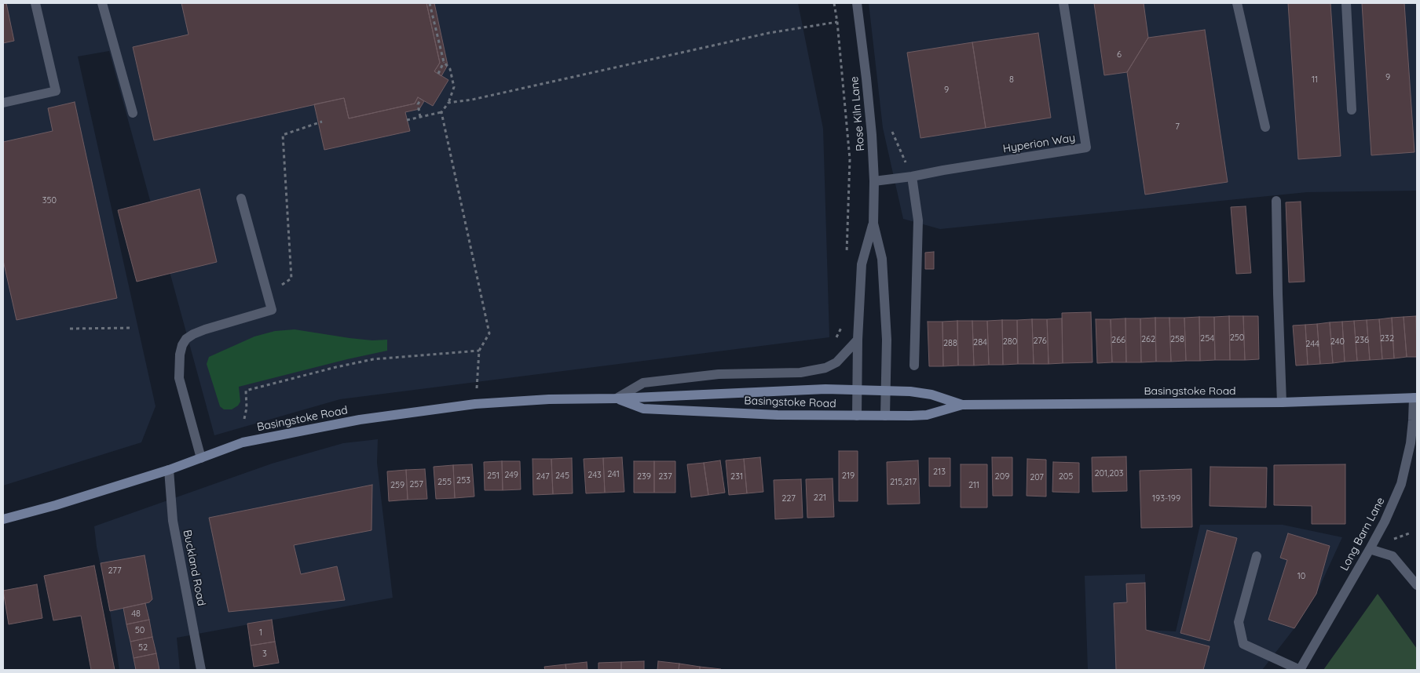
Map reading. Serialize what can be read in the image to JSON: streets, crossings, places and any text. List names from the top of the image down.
{
  "streets": {
    "main road": ["Basingstoke Road"],
    "street": [
      "Rose Kiln Lane",
      "Hyperion Way",
      "Long Barn Lane",
      "Buckland Road"
    ]
  },
  "crossings": [
    ["Rose Kiln Lane", "Hyperion Way"],
    ["Rose Kiln Lane", "Basingstoke Road"],
    ["Basingstoke Road", "Long Barn Lane"],
    ["Basingstoke Road", "Buckland Road"]
  ],
  "house_numbers": [
    "6",
    "9",
    "8",
    "11",
    "9",
    "7",
    "350",
    "250",
    "254",
    "232",
    "262",
    "258",
    "266",
    "236",
    "276",
    "280",
    "240",
    "284",
    "288",
    "244",
    "213",
    "201,203",
    "241",
    "249",
    "243",
    "251",
    "245",
    "219",
    "247",
    "239",
    "237",
    "231",
    "209",
    "205",
    "207",
    "253",
    "255",
    "215,217",
    "257",
    "259",
    "211",
    "221",
    "227",
    "193-199",
    "277",
    "10",
    "48",
    "50",
    "1",
    "52",
    "3"
  ]
}
